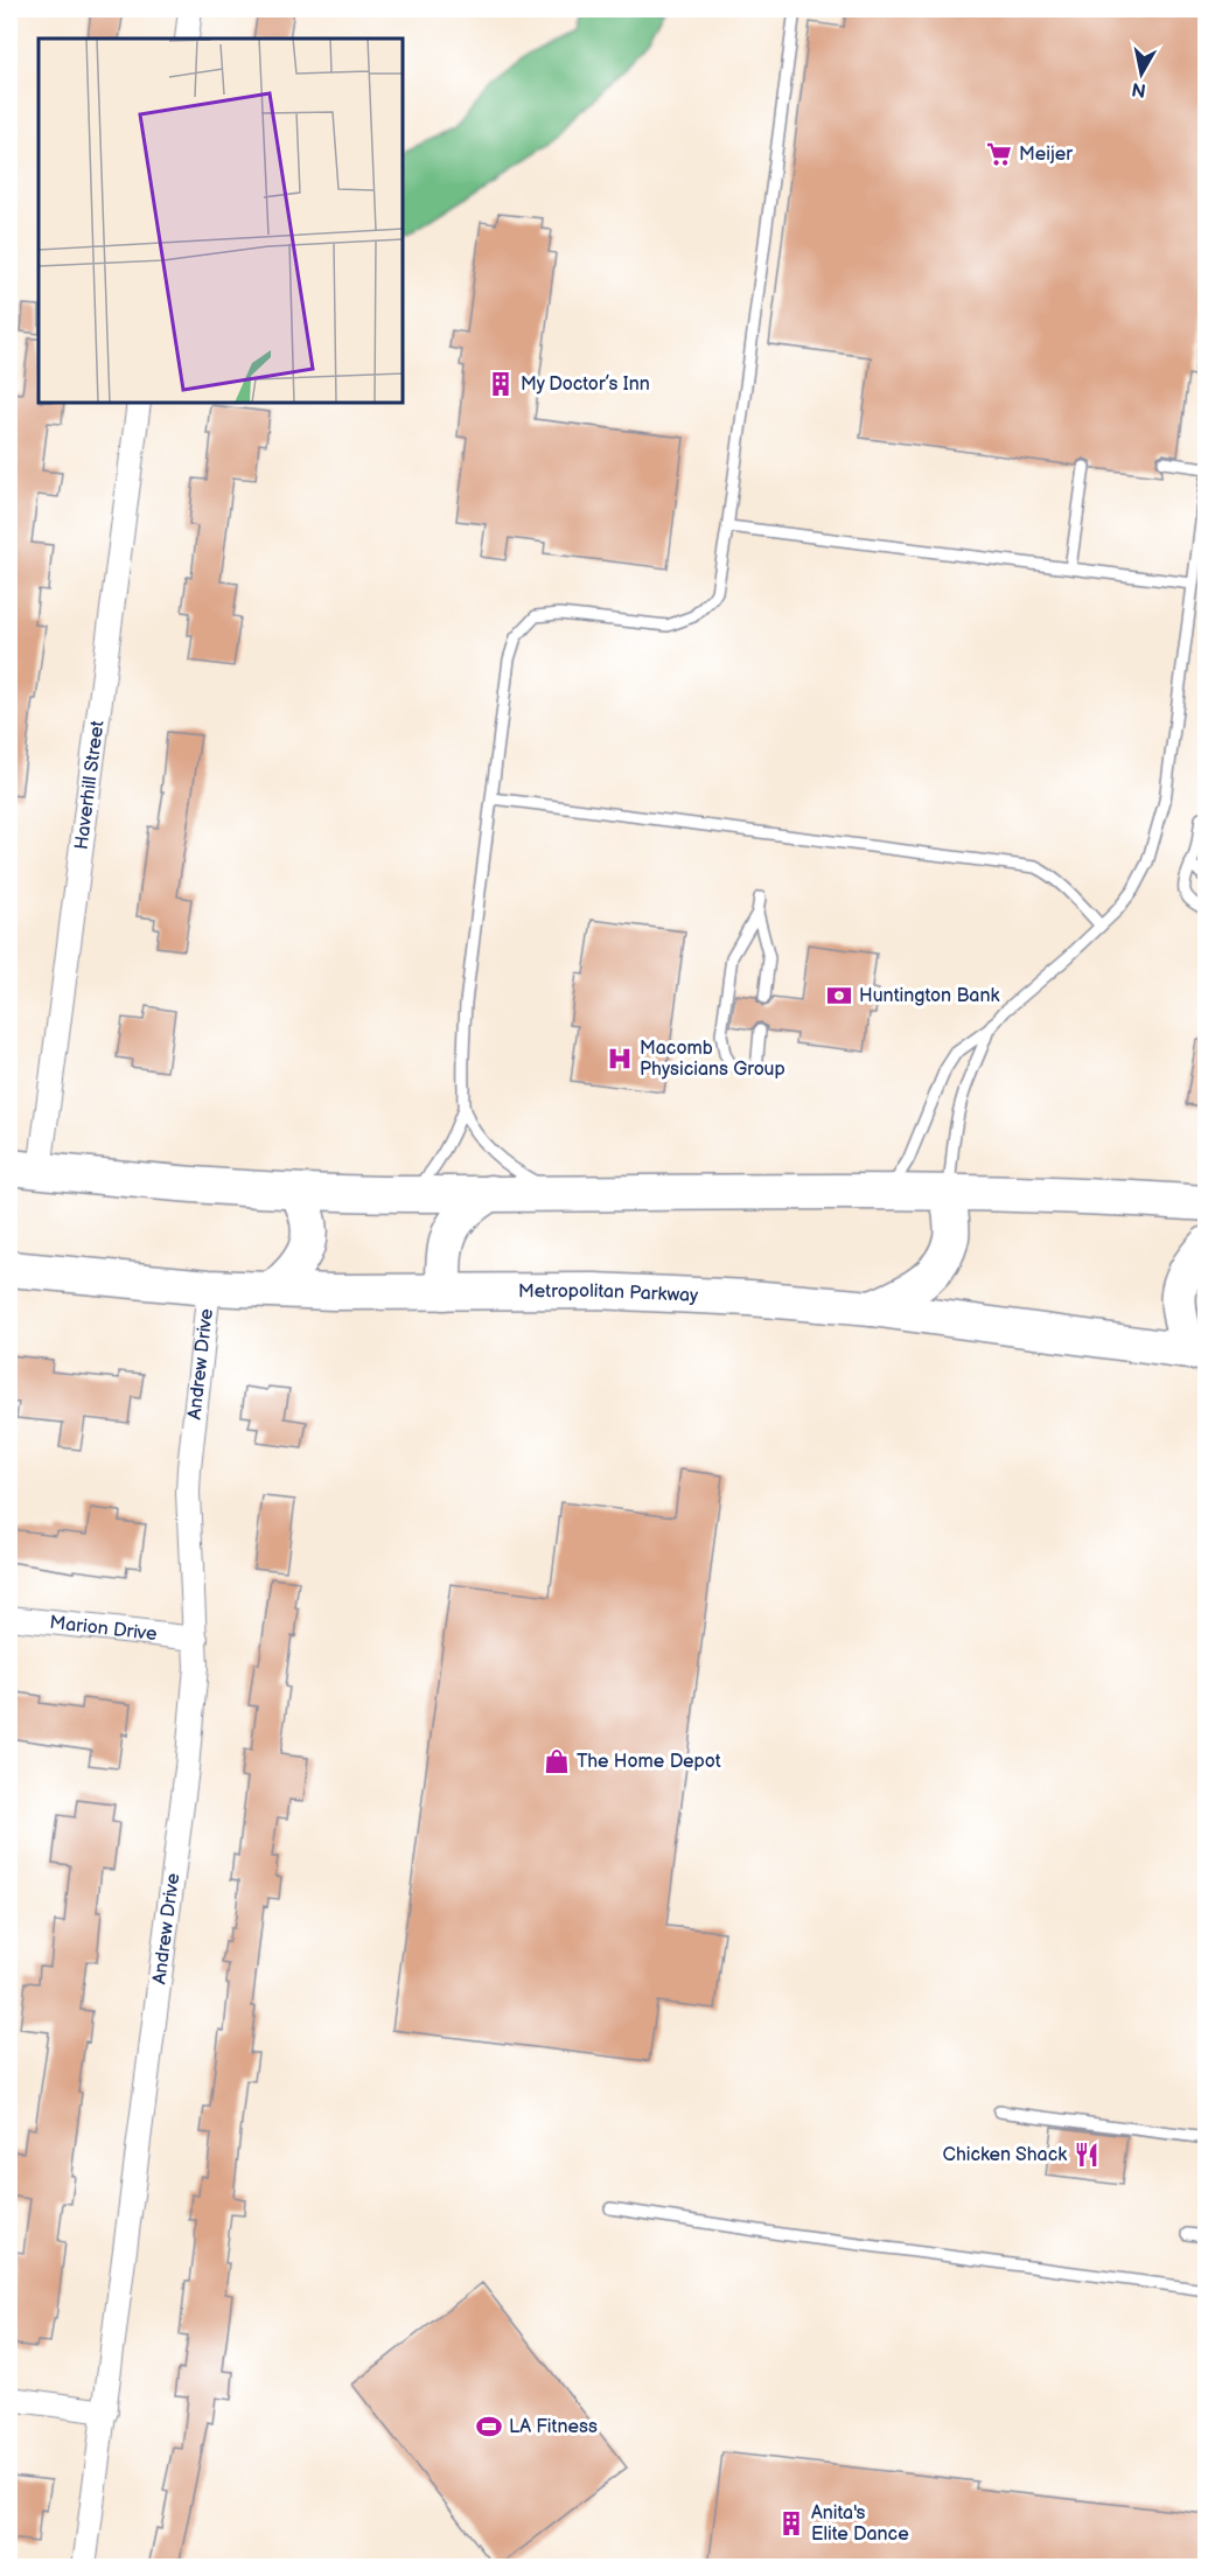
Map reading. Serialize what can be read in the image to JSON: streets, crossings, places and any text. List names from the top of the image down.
{
  "streets": {
    "main road": ["Metropolitan Parkway"],
    "street": ["Haverhill Street", "Andrew Drive", "Marion Drive"]
  },
  "crossings": [
    ["Metropolitan Parkway", "Andrew Drive"],
    ["Andrew Drive", "Marion Drive"]
  ],
  "places": {
    "supermarket": ["Meijer"],
    "building": ["My Doctor’s Inn", "Anita's Elite Dance"],
    "bank": ["Huntington Bank"],
    "hospital": ["Macomb Physicians Group"],
    "shop": ["The Home Depot"],
    "restaurant": ["Chicken Shack"],
    "sports": ["LA Fitness"]
  },
  "north": "bottom"
}
